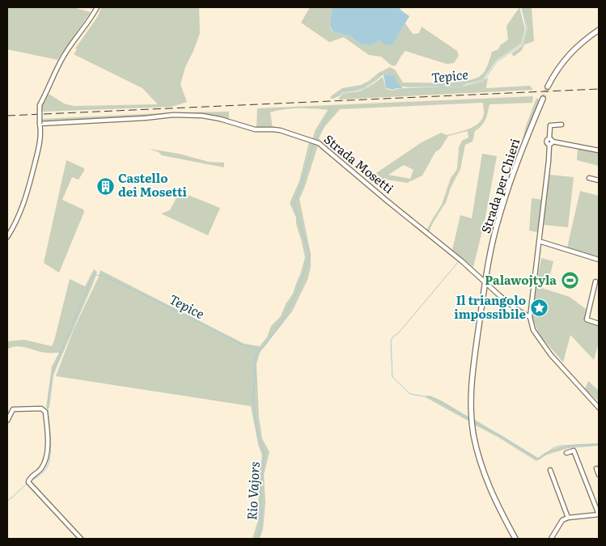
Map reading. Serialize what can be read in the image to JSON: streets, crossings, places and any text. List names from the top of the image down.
{
  "streets": {
    "main road": ["Strada per Chieri"],
    "street": ["Strada Mosetti"]
  },
  "crossings": [
    ["Strada Mosetti", "Strada per Chieri"]
  ],
  "water": ["Tepice", "Rio Vajors"],
  "places": {
    "building": ["Castello dei Mosetti"],
    "sports": ["Palawojtyla"],
    "place": ["Il triangolo impossibile"]
  }
}
